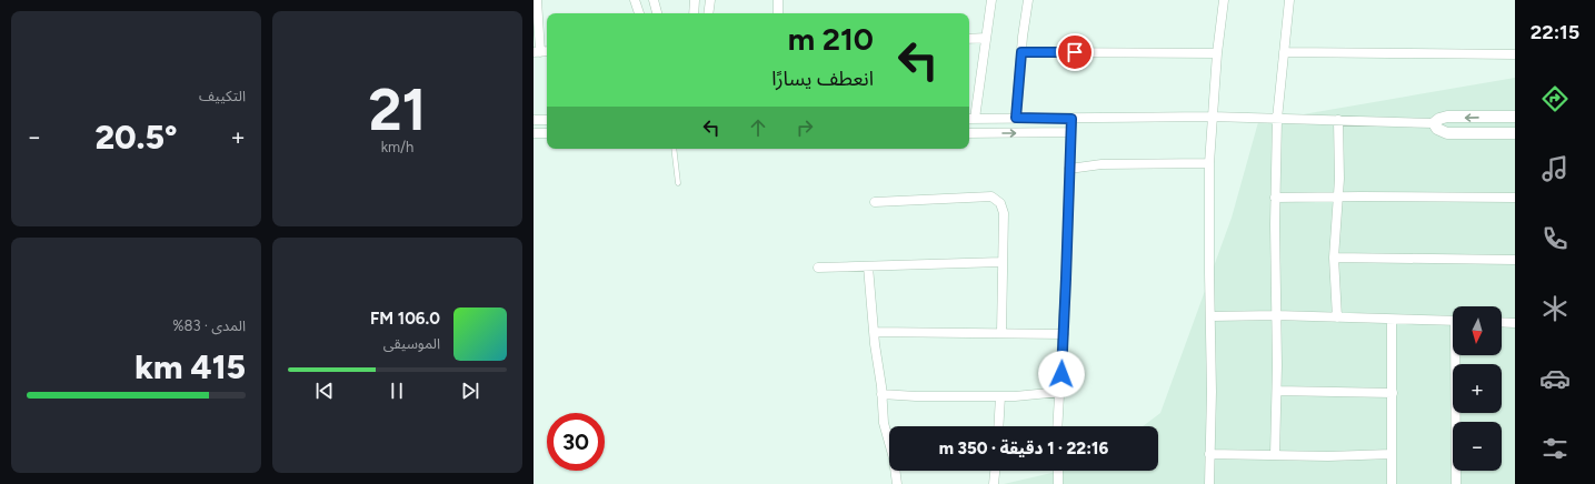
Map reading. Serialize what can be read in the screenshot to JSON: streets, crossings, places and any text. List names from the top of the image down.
{
  "north": "bottom",
  "page": {
    "tabs": "22:15",
    "tile": [
      ["21", "km/h"],
      "التكييف",
      ["المدى · 83%", "415 km"]
    ],
    "turn": ["210 m", "انعطف يسارًا"],
    "heat": ["−", "20.5°", "+"],
    "map_buttons": ["+", "−"],
    "song": ["106.0 FM", "الموسيقى"],
    "limit": "30",
    "trip": "22:16 · 1 دقيقة · 350 m"
  }
}
